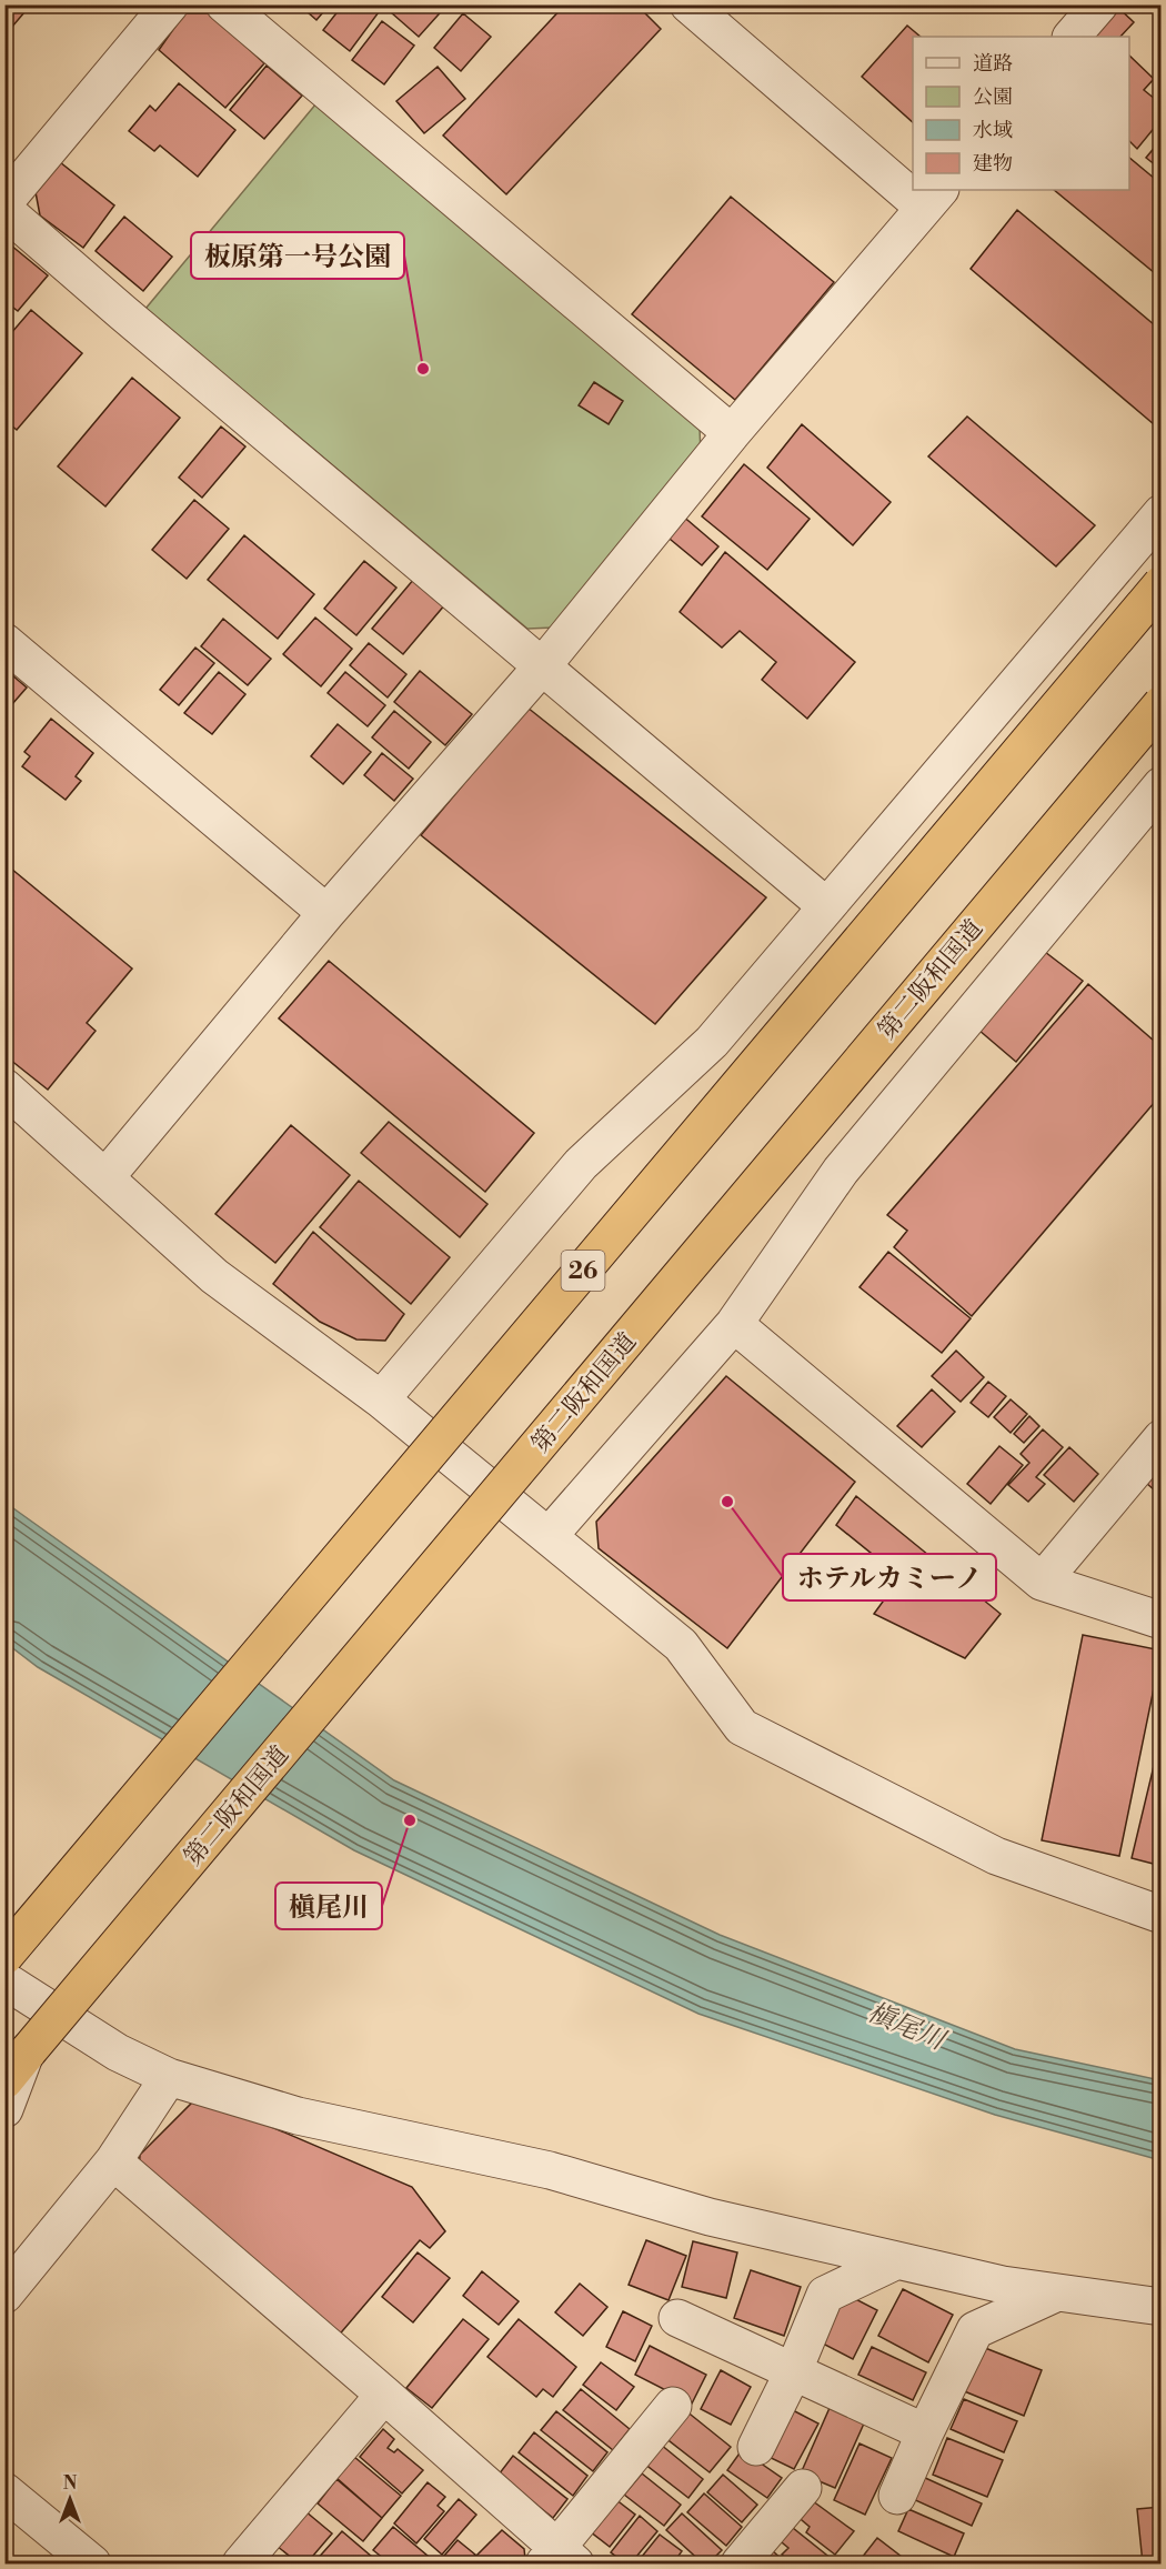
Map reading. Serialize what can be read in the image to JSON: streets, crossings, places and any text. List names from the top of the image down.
{
  "streets": {
    "highway": ["第二阪和国道", "26"]
  },
  "water": ["槇尾川"],
  "places": ["板原第一号公園", "ホテルカミーノ", "槇尾川"],
  "legend": [
    "道路",
    "公園",
    "水域",
    "建物"
  ],
  "north": "top"
}
